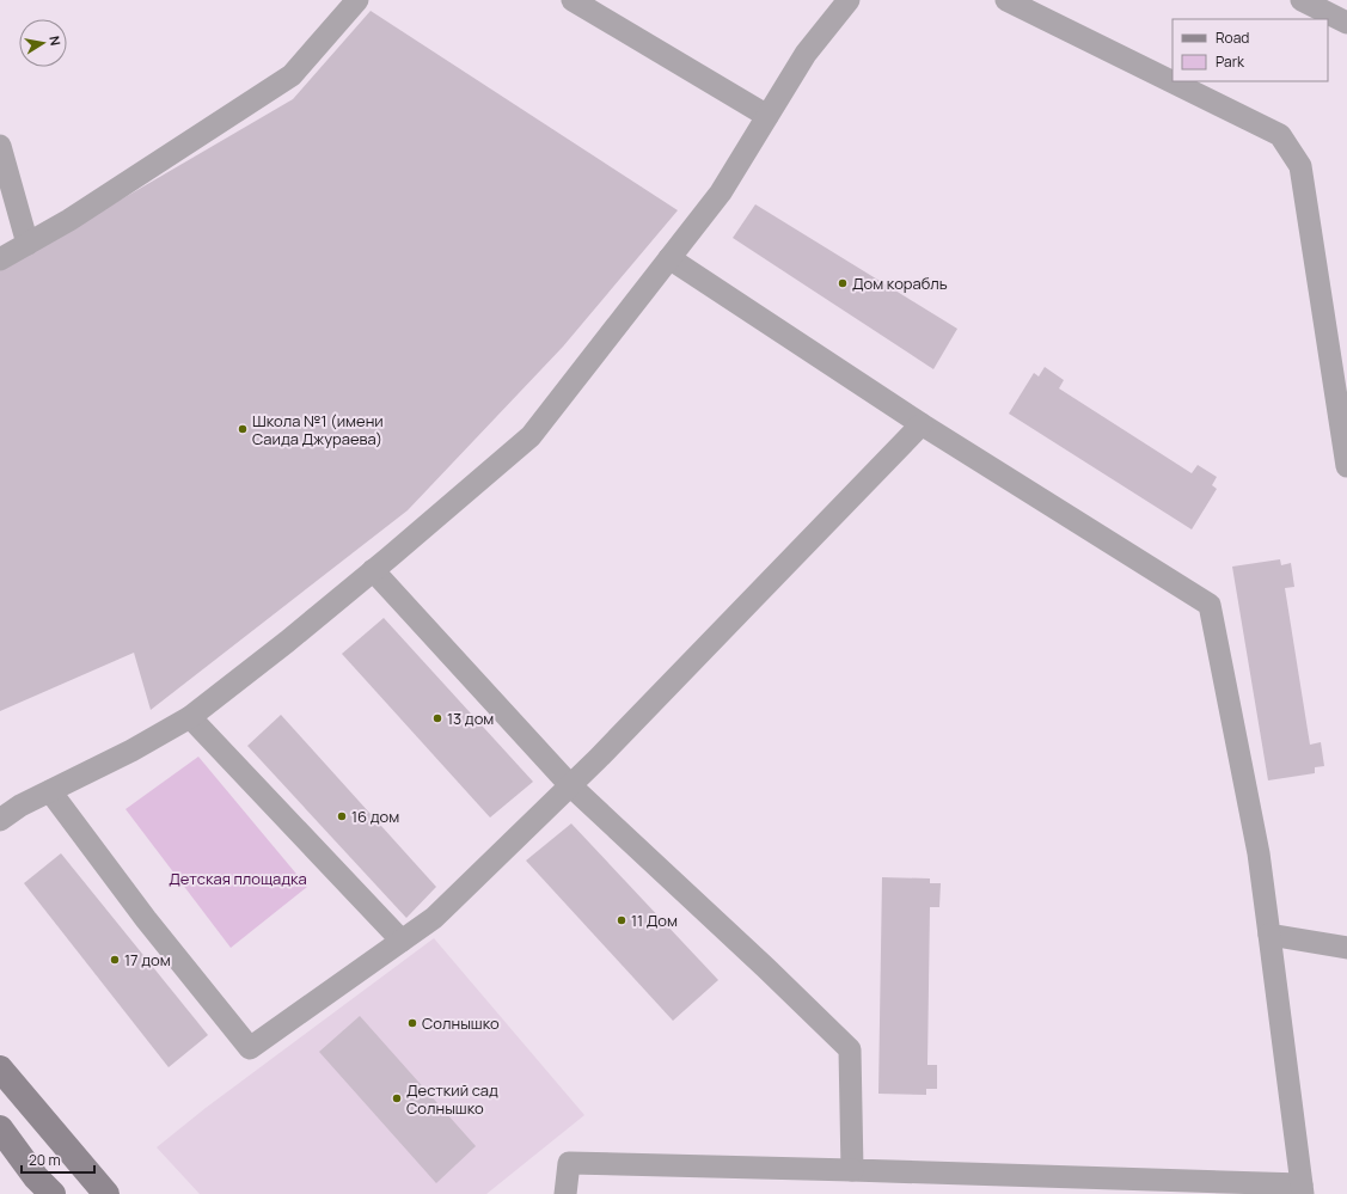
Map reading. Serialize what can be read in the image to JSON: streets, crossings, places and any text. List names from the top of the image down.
{
  "parks": ["Детская площадка"],
  "places": [
    "Дом корабль",
    "Школа №1 (имени Саида Джураева)",
    "13 дом",
    "16 дом",
    "11 Дом",
    "17 дом",
    "Солнышко",
    "Десткий сад Солнышко"
  ],
  "legend": ["Road", "Park"],
  "scale_bar": "20 m",
  "north": "right"
}
